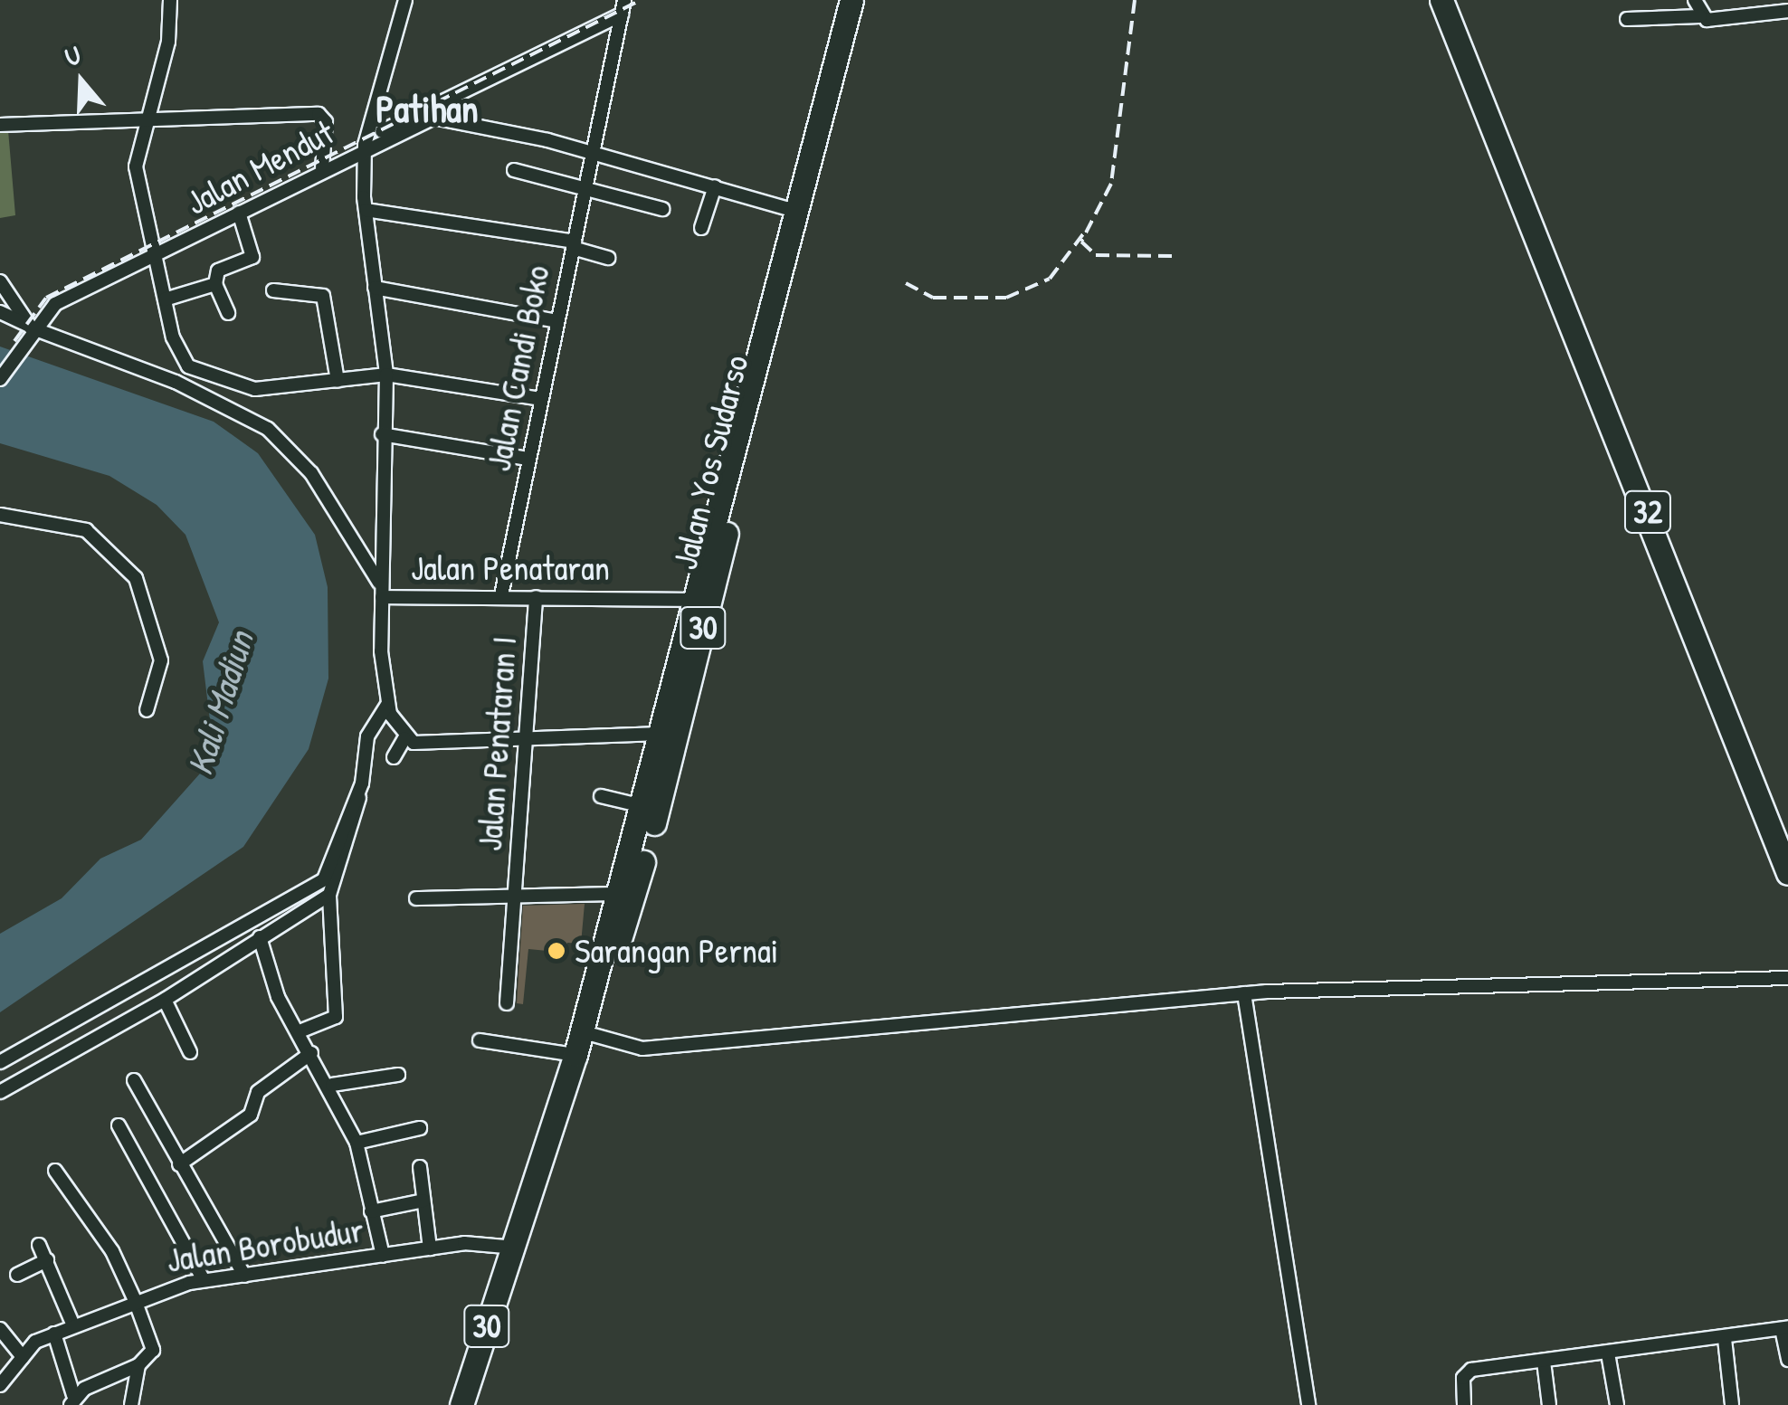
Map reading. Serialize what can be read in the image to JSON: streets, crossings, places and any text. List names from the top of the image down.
{
  "streets": {
    "highway": ["Jalan Yos Sudarso", "32", "30"],
    "street": [
      "Jalan Mendut",
      "Jalan Candi Boko",
      "Jalan Penataran",
      "Jalan Penataran I",
      "Jalan Borobudur"
    ]
  },
  "crossings": [
    ["Jalan Mendut", "Jalan Candi Boko"],
    ["Jalan Mendut", "Jalan Penataran"],
    ["Jalan Candi Boko", "Jalan Penataran"],
    ["Jalan Yos Sudarso", "Jalan Penataran"],
    ["Jalan Yos Sudarso", "Jalan Borobudur"],
    ["Jalan Penataran", "Jalan Penataran I"]
  ],
  "districts": ["Patihan"],
  "water": ["Kali Madiun"],
  "places": ["Sarangan Pernai"],
  "north": "top"
}
